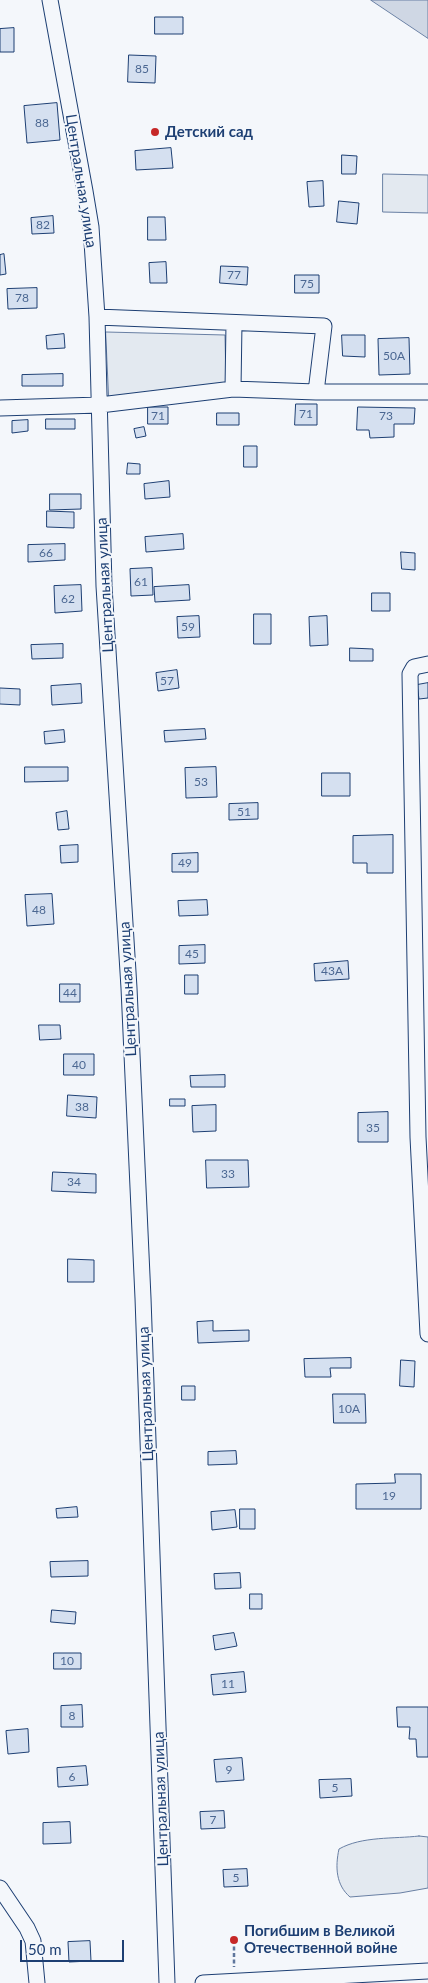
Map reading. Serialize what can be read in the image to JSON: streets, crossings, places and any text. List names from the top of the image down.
{
  "streets": {
    "street": ["Центральная улица"]
  },
  "places": ["Детский сад", "Погибшим в Великой Отечественной войне"],
  "house_numbers": [
    "85",
    "88",
    "82",
    "77",
    "75",
    "78",
    "50А",
    "71",
    "71",
    "73",
    "66",
    "61",
    "62",
    "59",
    "57",
    "53",
    "51",
    "49",
    "48",
    "45",
    "43А",
    "44",
    "40",
    "38",
    "35",
    "33",
    "34",
    "10А",
    "19",
    "10",
    "11",
    "8",
    "9",
    "6",
    "5",
    "7",
    "5"
  ],
  "scale_bar": "50 m"
}
